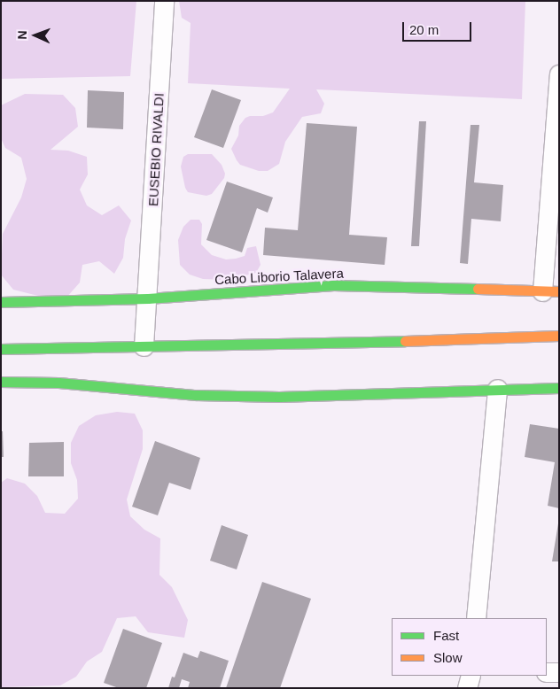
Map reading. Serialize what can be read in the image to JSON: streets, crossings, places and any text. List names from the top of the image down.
{
  "streets": {
    "main road": ["Cabo Liborio Talavera"],
    "street": ["EUSEBIO RIVALDI"]
  },
  "crossings": [
    ["EUSEBIO RIVALDI", "Cabo Liborio Talavera"]
  ],
  "legend": ["Fast", "Slow"],
  "scale_bar": "20 m",
  "north": "left"
}
